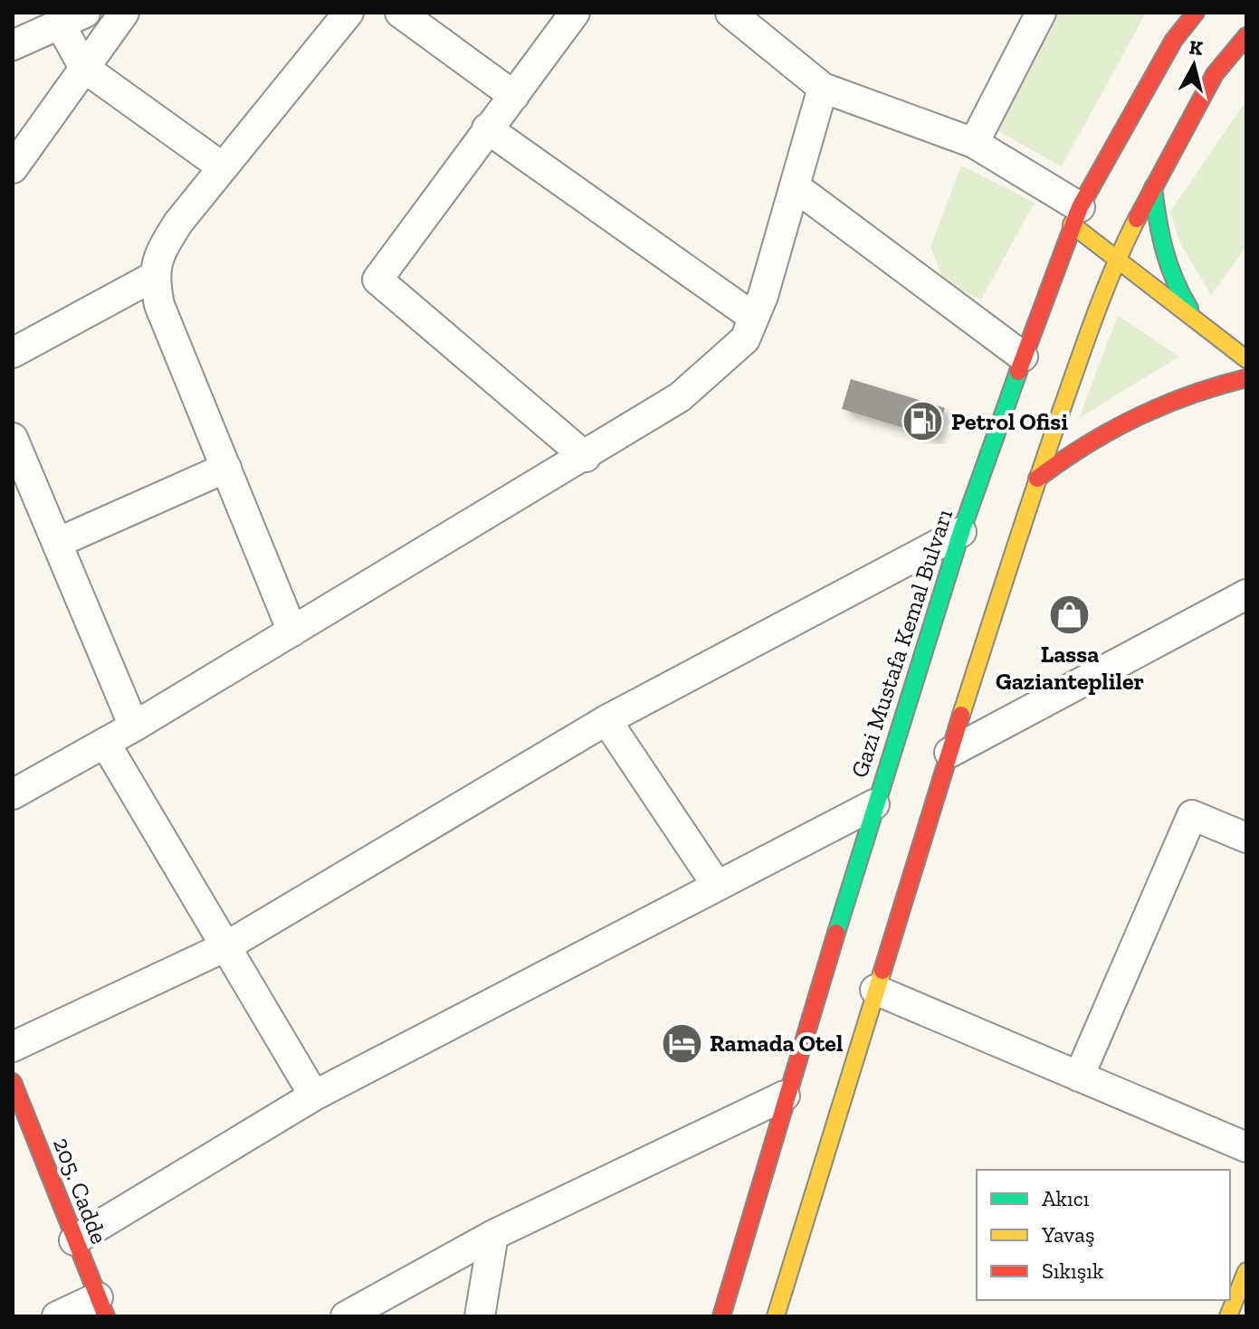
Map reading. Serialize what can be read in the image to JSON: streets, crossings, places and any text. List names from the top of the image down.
{
  "streets": {
    "main road": ["Gazi Mustafa Kemal Bulvarı", "205. Cadde"]
  },
  "places": {
    "fuel station": ["Petrol Ofisi"],
    "shop": ["Lassa Gaziantepliler"],
    "hotel": ["Ramada Otel"]
  },
  "legend": ["Akıcı", "Yavaş", "Sıkışık"],
  "north": "top"
}
